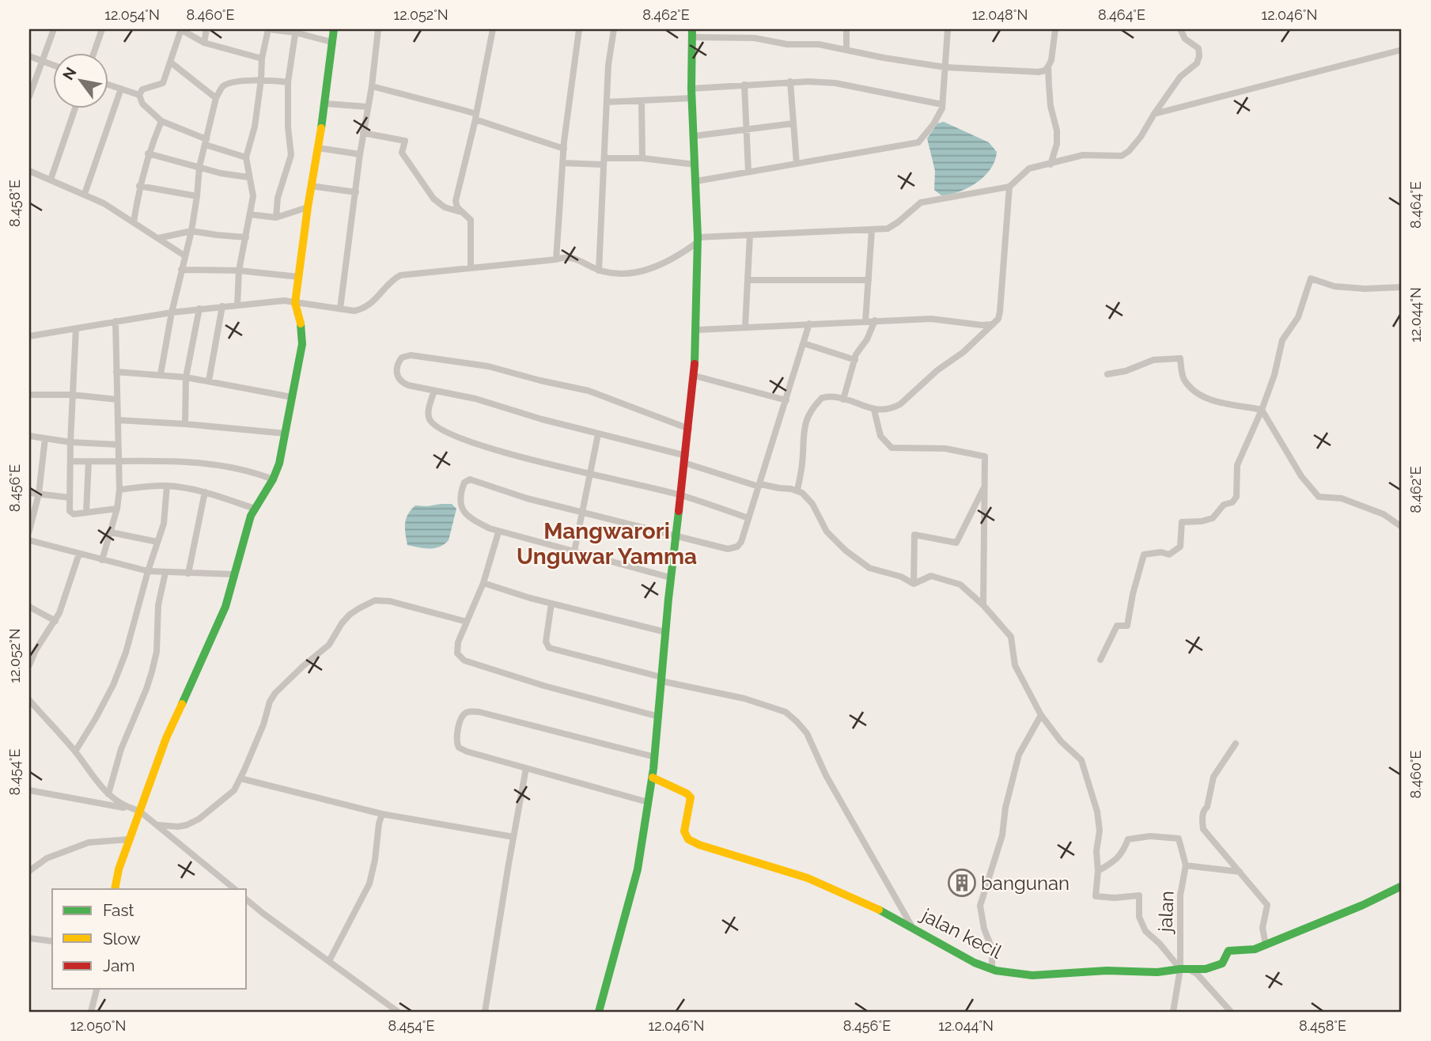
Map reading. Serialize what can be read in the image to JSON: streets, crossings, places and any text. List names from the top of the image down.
{
  "streets": {
    "street": ["jalan", "jalan kecil"]
  },
  "crossings": [
    ["jalan", "jalan kecil"]
  ],
  "districts": ["Mangwarori Unguwar Yamma"],
  "places": {
    "building": ["bangunan"]
  },
  "legend": ["Fast", "Slow", "Jam"],
  "north": "top left",
  "coordinates": [
    "12.054°N",
    "8.460°E",
    "12.052°N",
    "8.462°E",
    "12.048°N",
    "8.464°E",
    "12.046°N",
    "8.458°E",
    "12.044°N",
    "8.456°E",
    "8.454°E",
    "12.050°N"
  ]
}
